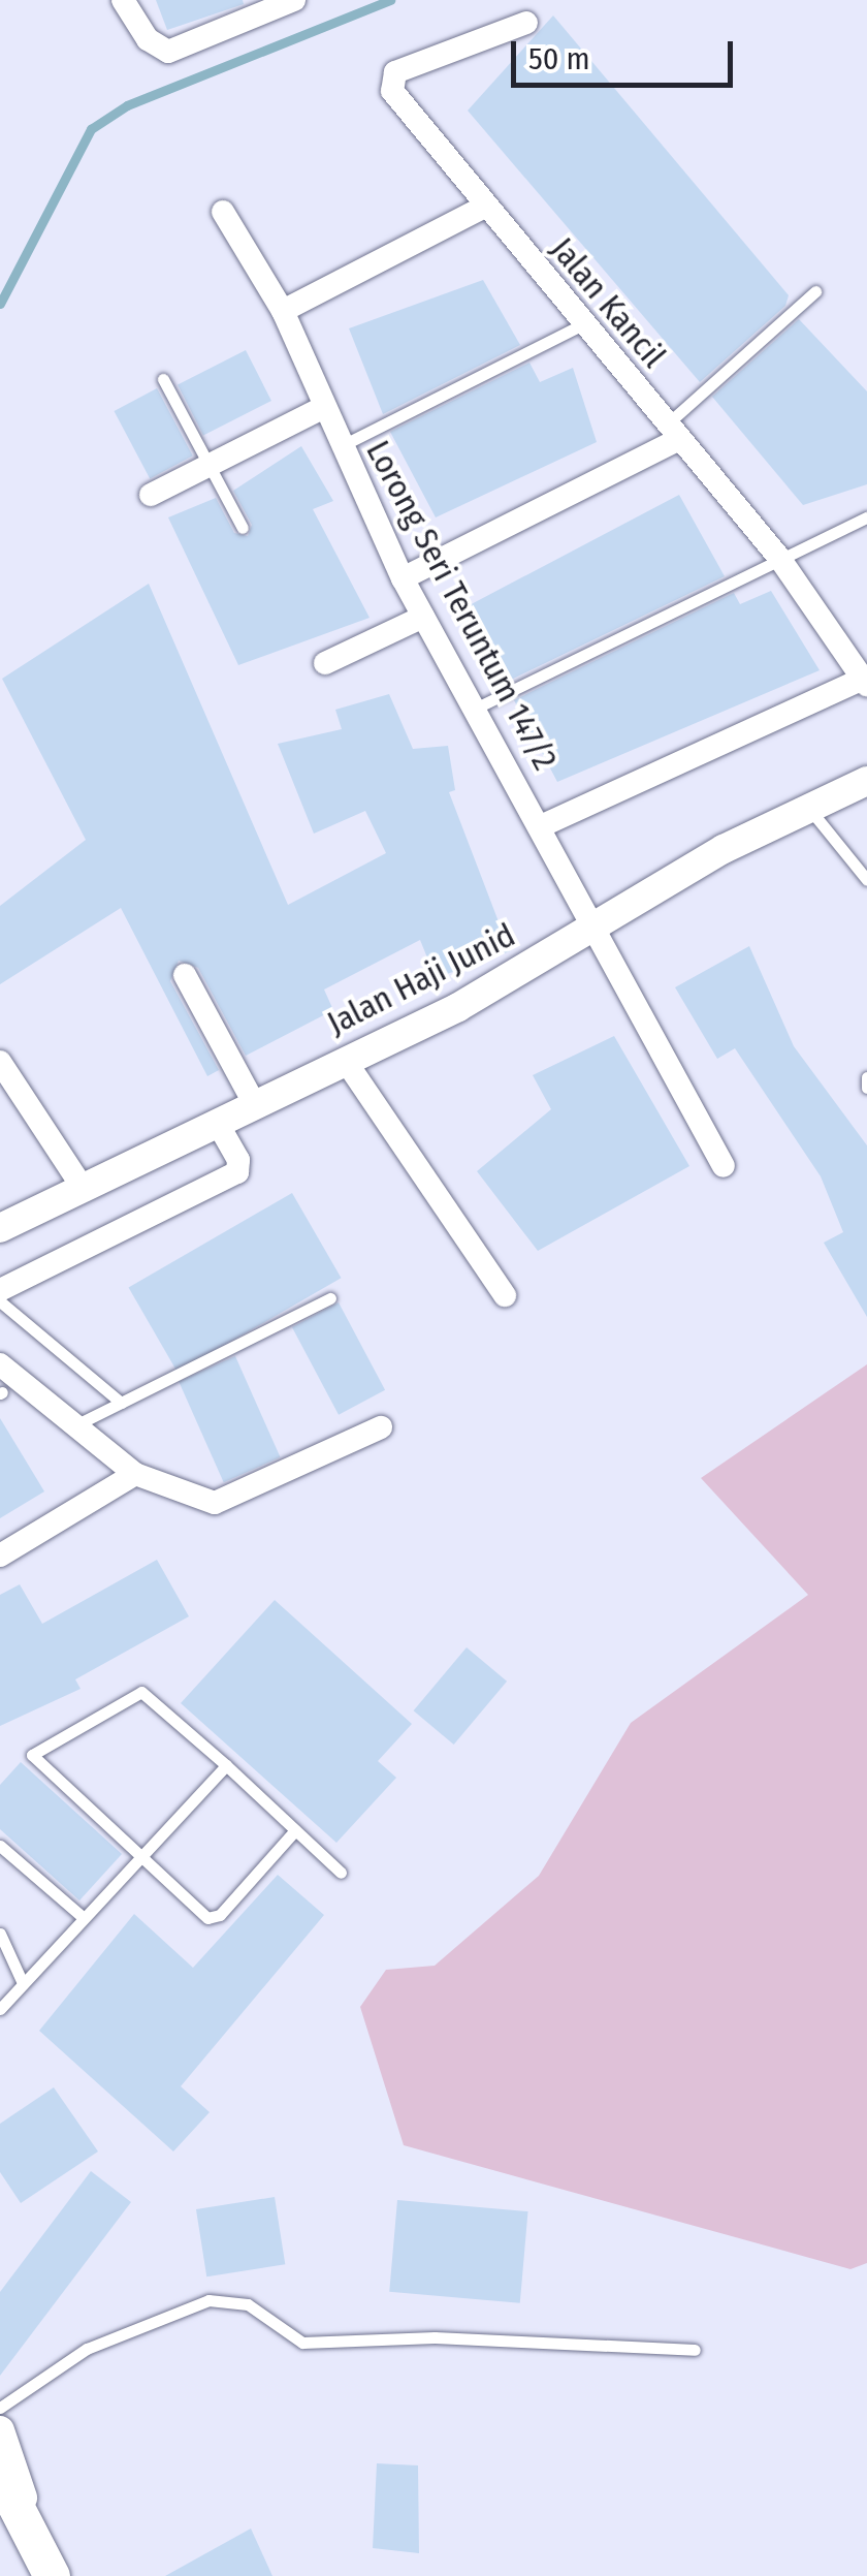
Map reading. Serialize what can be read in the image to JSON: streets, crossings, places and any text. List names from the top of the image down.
{
  "streets": {
    "street": ["Jalan Kancil", "Lorong Seri Teruntum 147/2", "Jalan Haji Junid"]
  },
  "crossings": [
    ["Lorong Seri Teruntum 147/2", "Jalan Haji Junid"]
  ],
  "scale_bar": "50 m"
}
